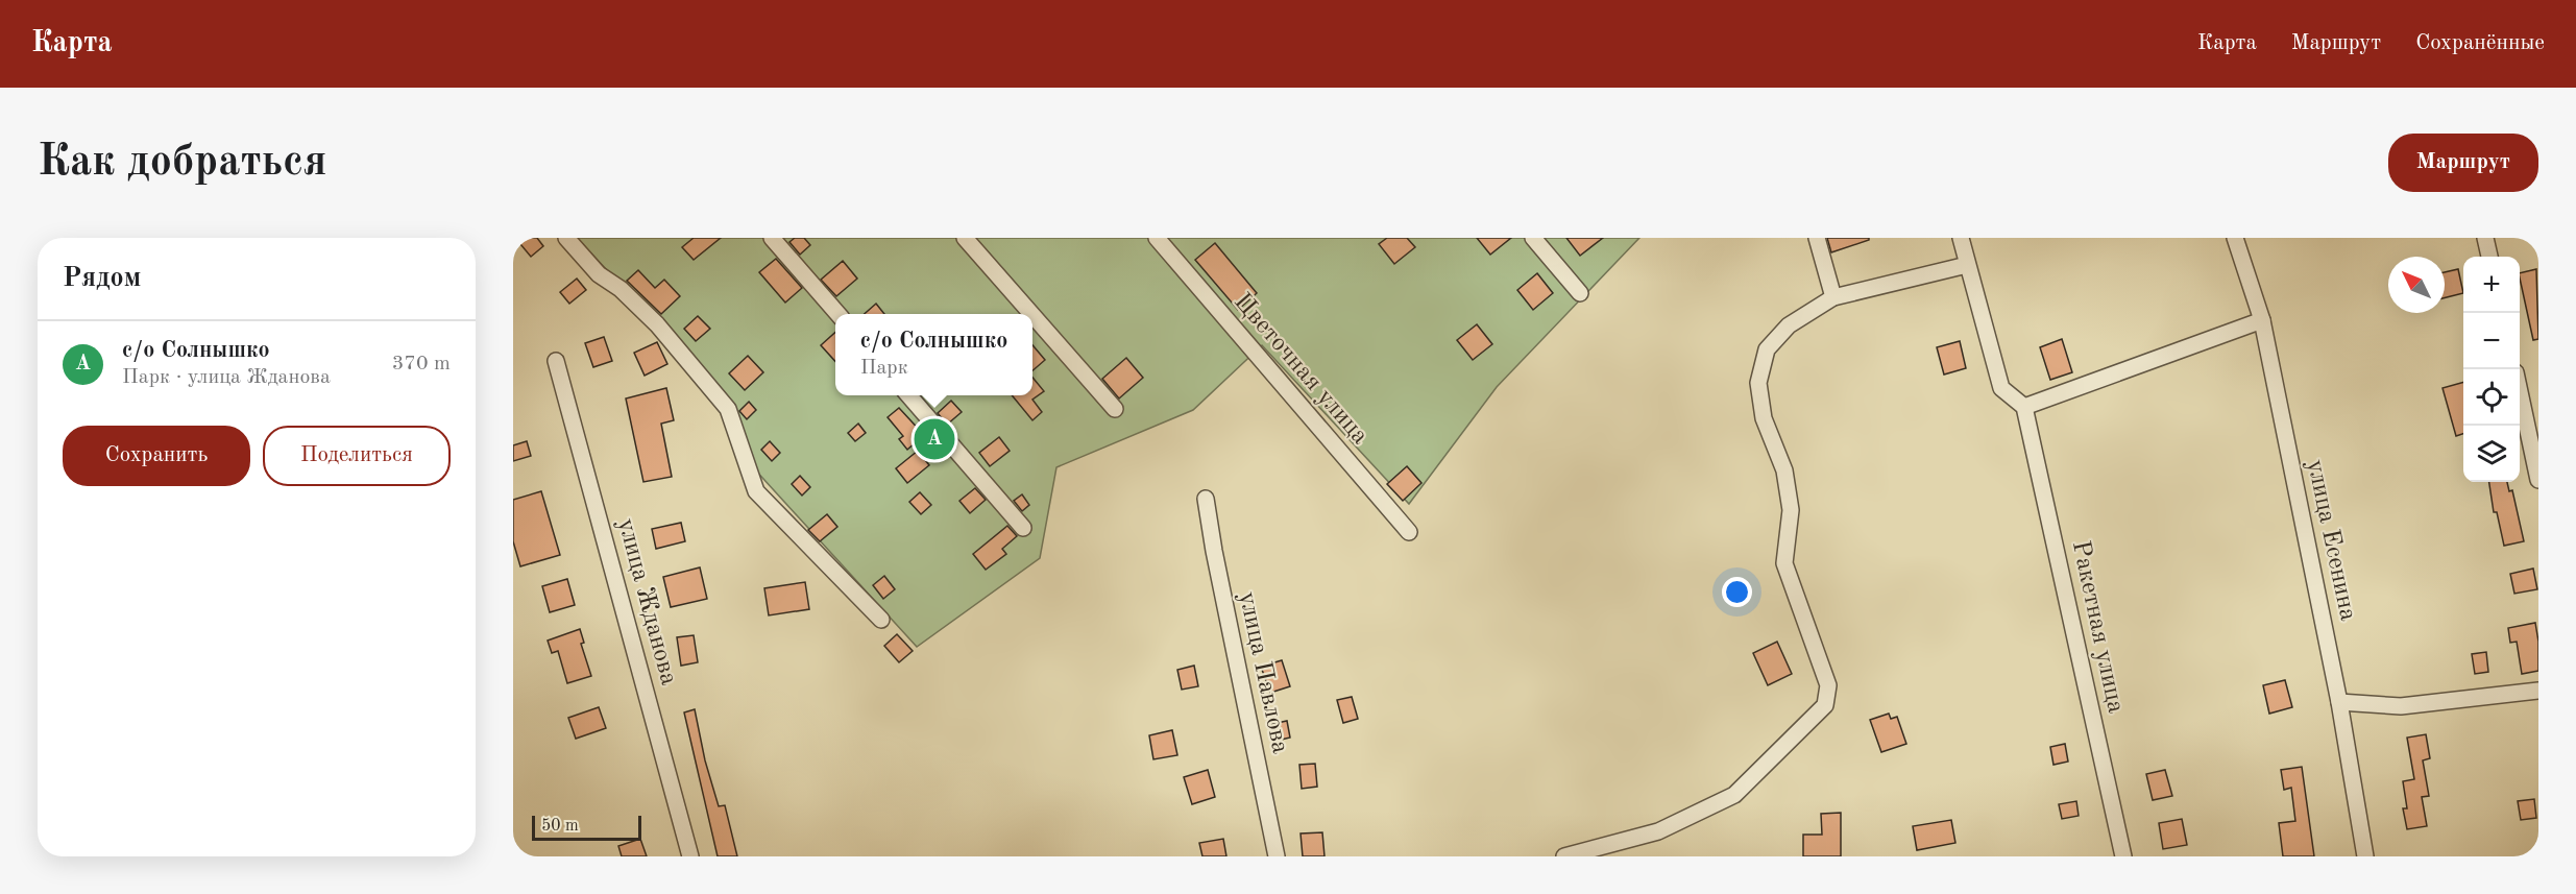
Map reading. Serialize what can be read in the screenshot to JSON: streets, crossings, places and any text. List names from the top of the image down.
{
  "streets": {
    "street": [
      "Цветочная улица",
      "улица Есенина",
      "улица Жданова",
      "Ракетная улица",
      "улица Павлова"
    ]
  },
  "scale_bar": "50 m",
  "north": "top left",
  "page": {
    "header": "Карта",
    "nav": ["Карта", "Маршрут", "Сохранённые"],
    "buttons": [
      "Маршрут",
      ["Сохранить", "Поделиться"]
    ],
    "title": "Как добраться",
    "heading": "Рядом",
    "map_buttons": ["+", "−"],
    "popup": ["с/о Солнышко", "Парк"],
    "list": [
      {
        "mark": "A",
        "name": "с/о Солнышко",
        "note": "Парк · улица Жданова",
        "value": "370 m"
      }
    ],
    "pins": "A",
    "scale": "50 m"
  }
}
